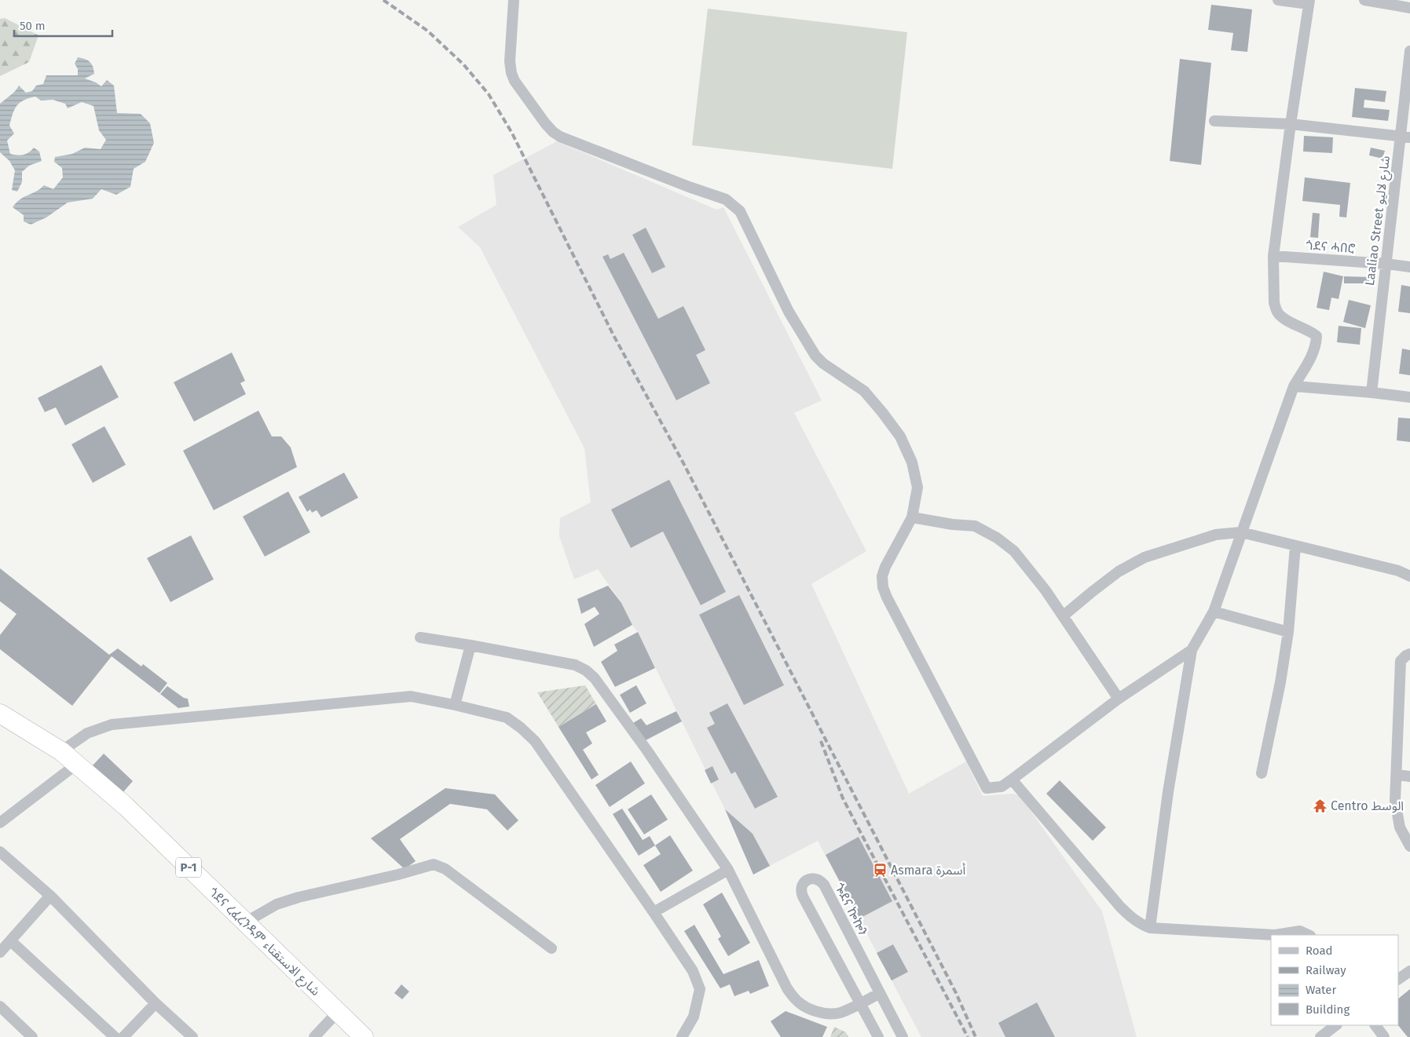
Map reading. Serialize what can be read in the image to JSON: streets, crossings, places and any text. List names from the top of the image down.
{
  "streets": {
    "highway": ["P-1", "ጎደና ረፈረንዱም شارع الاستقتاء"],
    "street": ["Laaliao Street شارع لاليو", "ጎደና ሓበሮ", "ጐደና ኰኰን"]
  },
  "crossings": [
    ["Laaliao Street شارع لاليو", "ጎደና ሓበሮ"]
  ],
  "places": {
    "temple": ["Centro الوسط"],
    "station": ["Asmara أسمرة"]
  },
  "legend": [
    "Road",
    "Railway",
    "Water",
    "Building"
  ],
  "scale_bar": "50 m"
}
